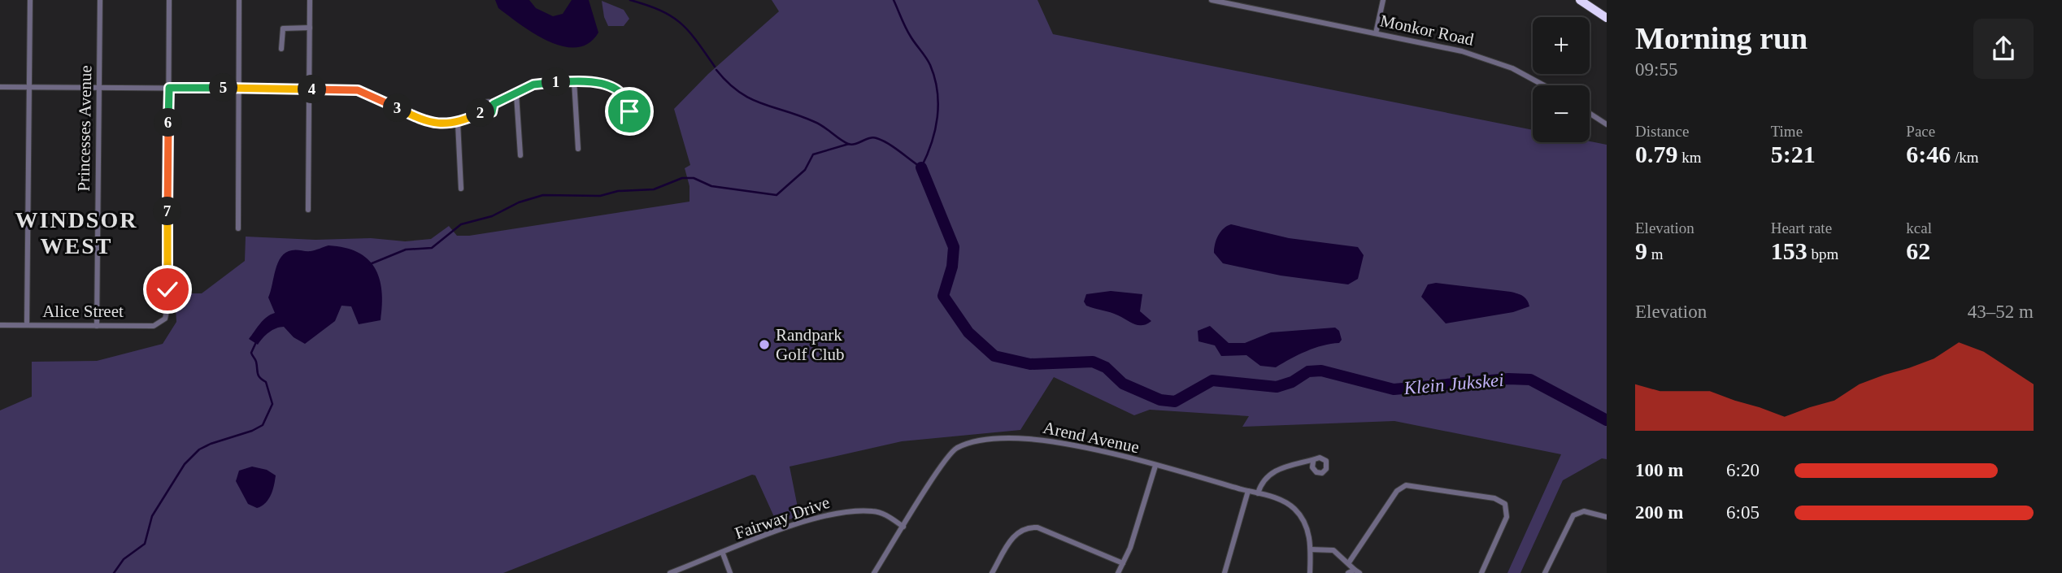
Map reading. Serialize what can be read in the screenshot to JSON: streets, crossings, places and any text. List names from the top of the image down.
{
  "streets": {
    "street": [
      "Monkor Road",
      "Princesses Avenue",
      "Alice Street",
      "Arend Avenue",
      "Fairway Drive"
    ]
  },
  "crossings": [
    ["Princesses Avenue", "Alice Street"],
    ["Arend Avenue", "Fairway Drive"]
  ],
  "districts": ["WINDSOR WEST"],
  "water": ["Klein Jukskei"],
  "places": ["Randpark Golf Club"],
  "page": {
    "heading": ["Morning run", "09:55"],
    "map_buttons": ["+", "−"],
    "pins": [
      "1",
      "5",
      "4",
      "3",
      "2",
      "6",
      "7"
    ],
    "stats": [
      ["Distance", "0.79 km"],
      ["Time", "5:21"],
      ["Pace", "6:46 /km"],
      ["Elevation", "9 m"],
      ["Heart rate", "153 bpm"],
      ["kcal", "62"]
    ],
    "chart": ["Elevation", "43–52 m"],
    "list": [
      {
        "name": "100 m",
        "note": "6:20"
      },
      {
        "name": "200 m",
        "note": "6:05"
      }
    ]
  }
}
